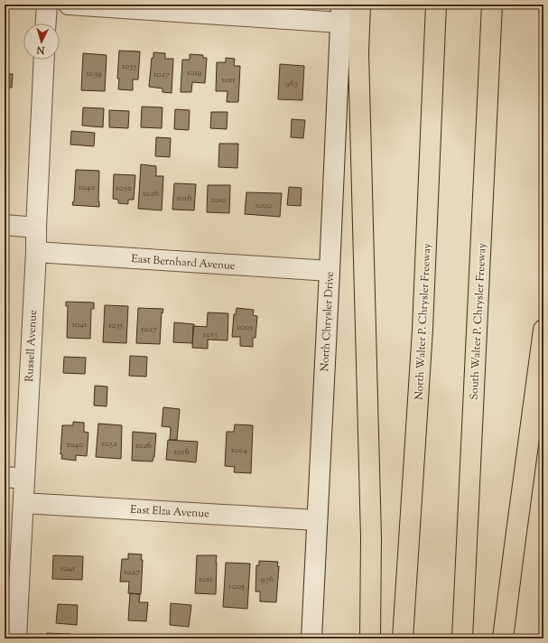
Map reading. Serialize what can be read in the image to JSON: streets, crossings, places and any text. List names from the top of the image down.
{
  "streets": {
    "highway": ["North Walter P. Chrysler Freeway", "South Walter P. Chrysler Freeway"],
    "street": [
      "East Bernhard Avenue",
      "North Chrysler Drive",
      "Russell Avenue",
      "East Elza Avenue"
    ]
  },
  "crossings": [
    ["East Bernhard Avenue", "North Chrysler Drive"],
    ["East Bernhard Avenue", "Russell Avenue"],
    ["North Chrysler Drive", "East Elza Avenue"],
    ["Russell Avenue", "East Elza Avenue"]
  ],
  "house_numbers": [
    "1033",
    "1019",
    "1039",
    "1027",
    "1011",
    "963",
    "1040",
    "1032",
    "1026",
    "1016",
    "1010",
    "1000",
    "1041",
    "1035",
    "1005",
    "1027",
    "1013",
    "1032",
    "1040",
    "1026",
    "1004",
    "1016",
    "1041",
    "1027",
    "1011",
    "936",
    "1005"
  ],
  "north": "bottom"
}
